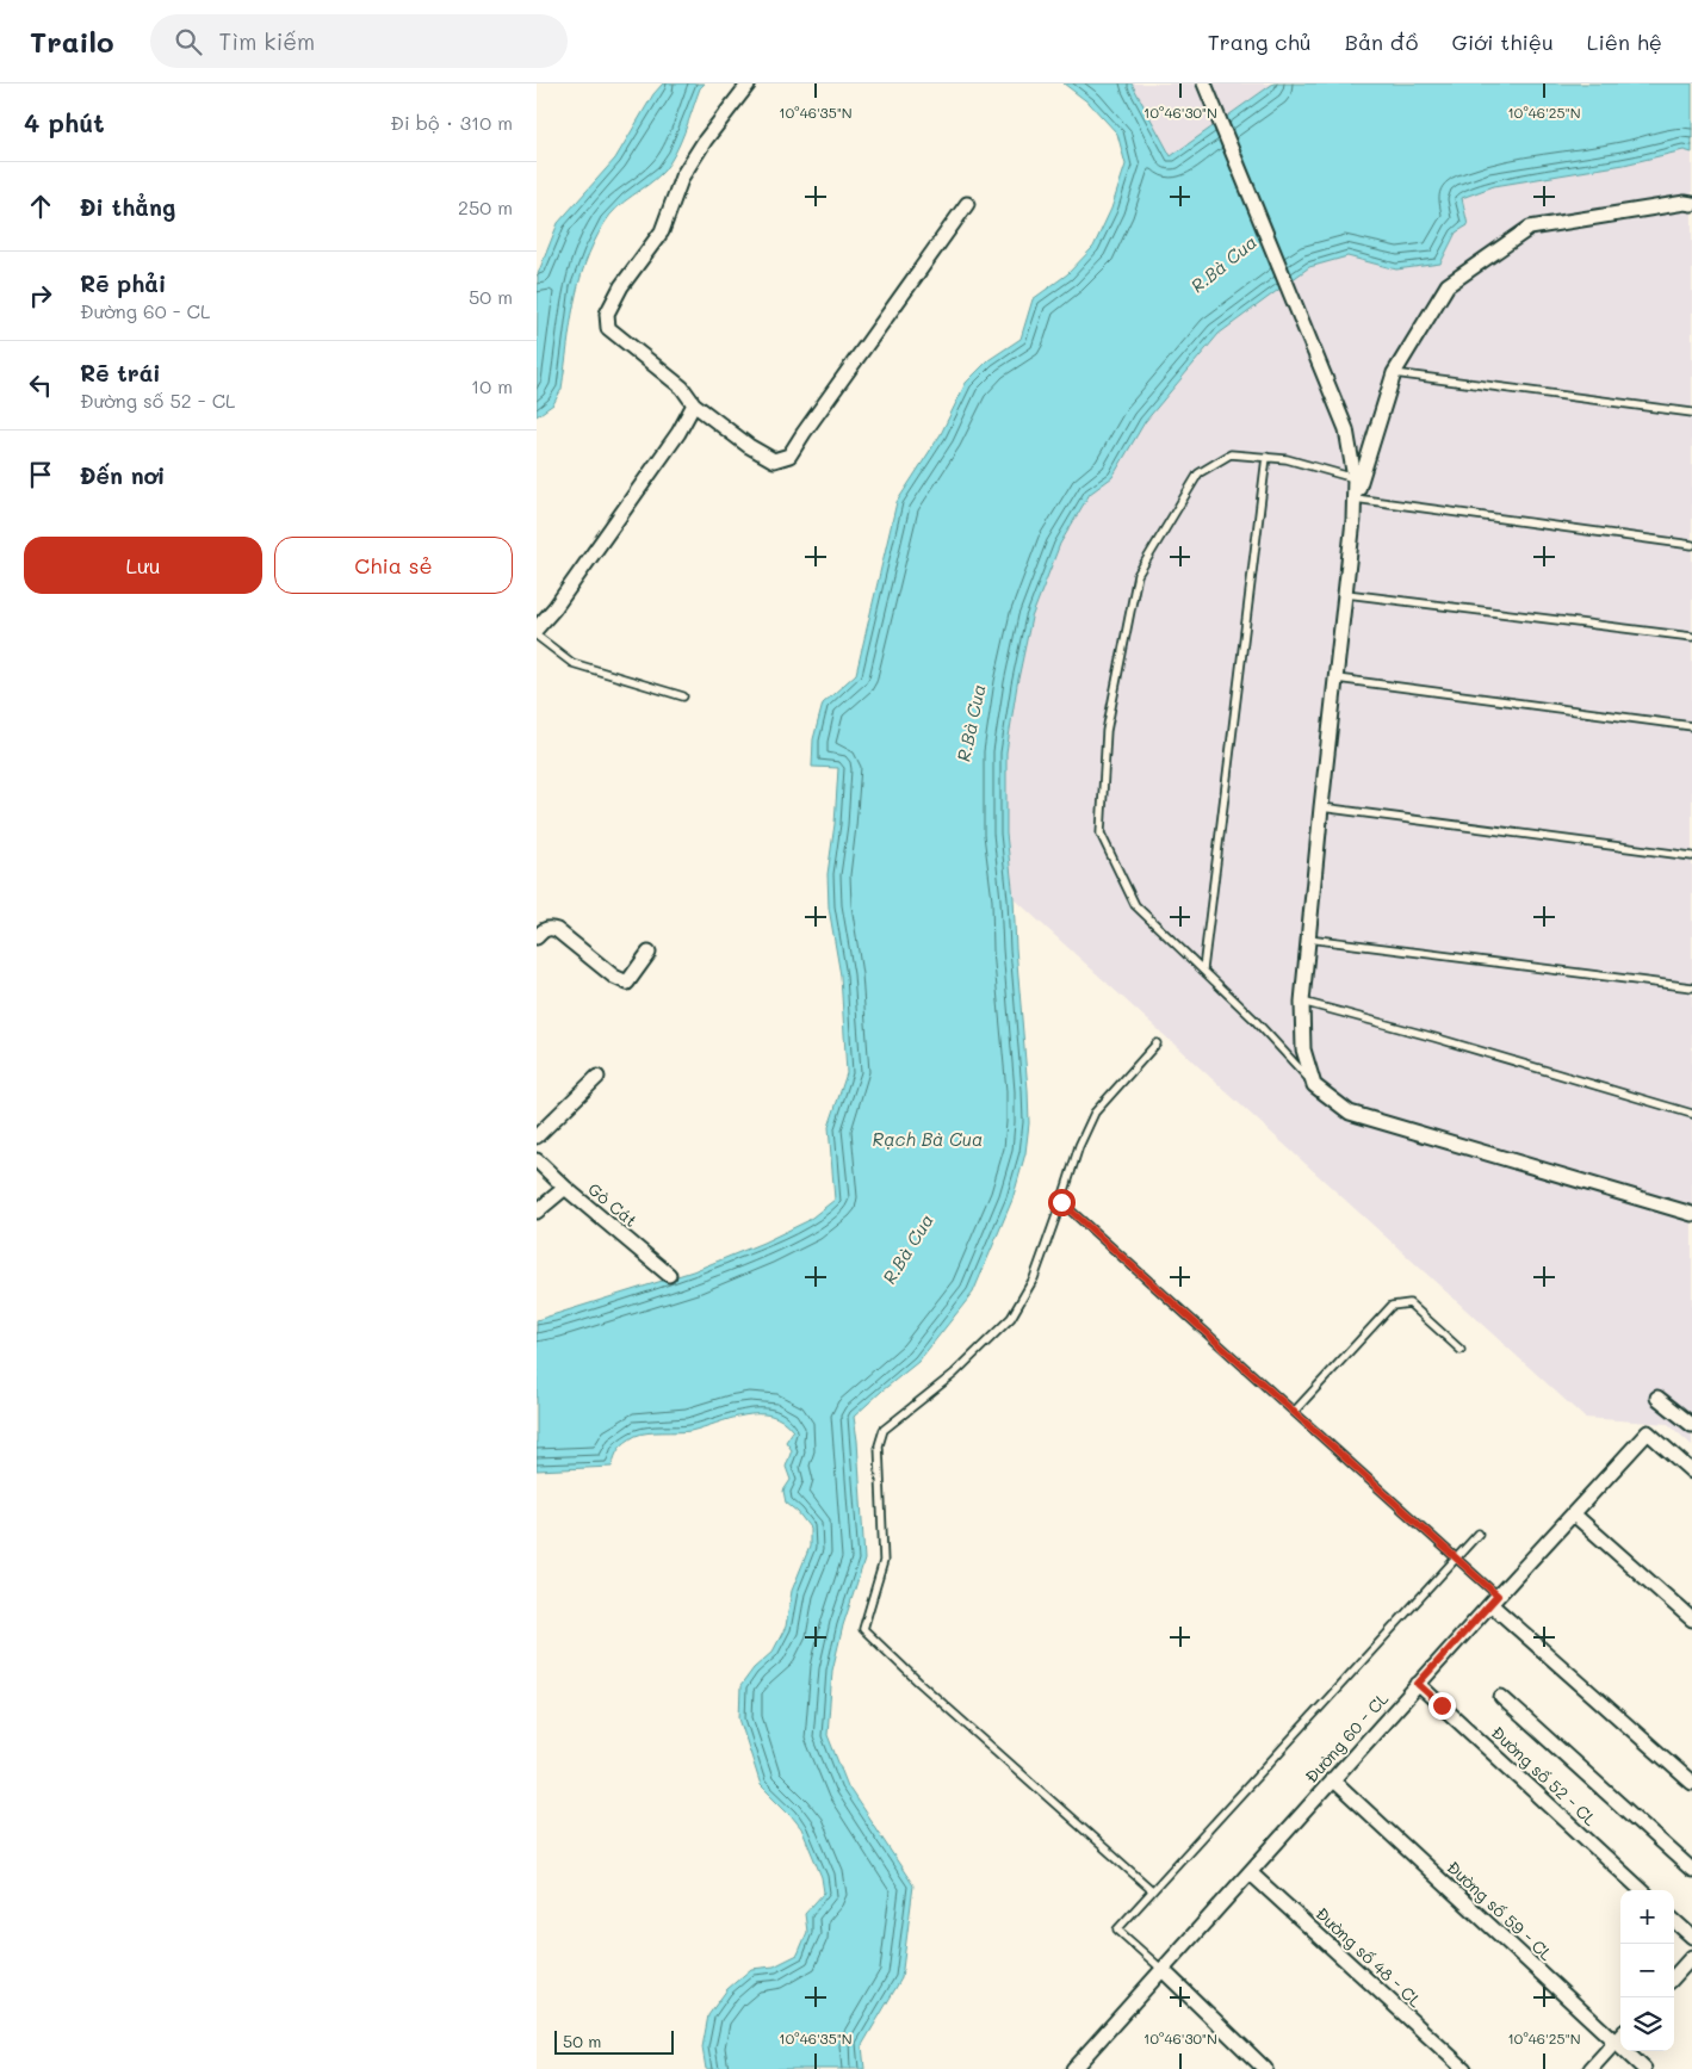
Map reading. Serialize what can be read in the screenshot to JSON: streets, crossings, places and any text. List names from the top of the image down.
{
  "streets": {
    "street": [
      "Gò Cát",
      "Đường 60 - CL",
      "Đường số 52 - CL",
      "Đường số 59 - CL",
      "Đường số 48 - CL"
    ]
  },
  "crossings": [
    ["Đường 60 - CL", "Đường số 52 - CL"],
    ["Đường 60 - CL", "Đường số 59 - CL"],
    ["Đường 60 - CL", "Đường số 48 - CL"]
  ],
  "water": ["R.Bà Cua", "Rạch Bà Cua"],
  "scale_bar": "50 m",
  "page": {
    "header": "Trailo",
    "search": "Tìm kiếm",
    "nav": [
      "Trang chủ",
      "Bản đồ",
      "Giới thiệu",
      "Liên hệ"
    ],
    "heading": ["4 phút", "Đi bộ · 310 m"],
    "list": [
      ["Đi thẳng", "250 m"],
      ["Rẽ phải", "Đường 60 - CL", "50 m"],
      ["Rẽ trái", "Đường số 52 - CL", "10 m"],
      "Đến nơi"
    ],
    "buttons": ["Lưu", "Chia sẻ"],
    "map_buttons": ["+", "−"],
    "scale": "50 m"
  },
  "coordinates": ["10°46'35\"N", "10°46'30\"N", "10°46'25\"N"]
}
